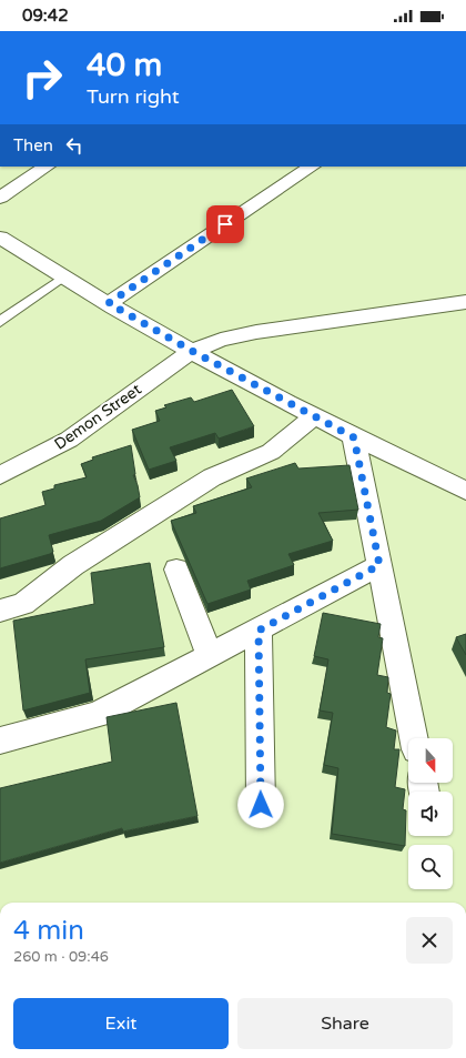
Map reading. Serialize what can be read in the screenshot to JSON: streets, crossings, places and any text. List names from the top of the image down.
{
  "streets": {
    "street": ["Demon Street"]
  },
  "north": "bottom",
  "page": {
    "status": "09:42",
    "turn": ["40 m", "Turn right"],
    "then": "Then",
    "heading": ["4 min", "260 m · 09:46"],
    "buttons": ["Exit", "Share"]
  }
}
